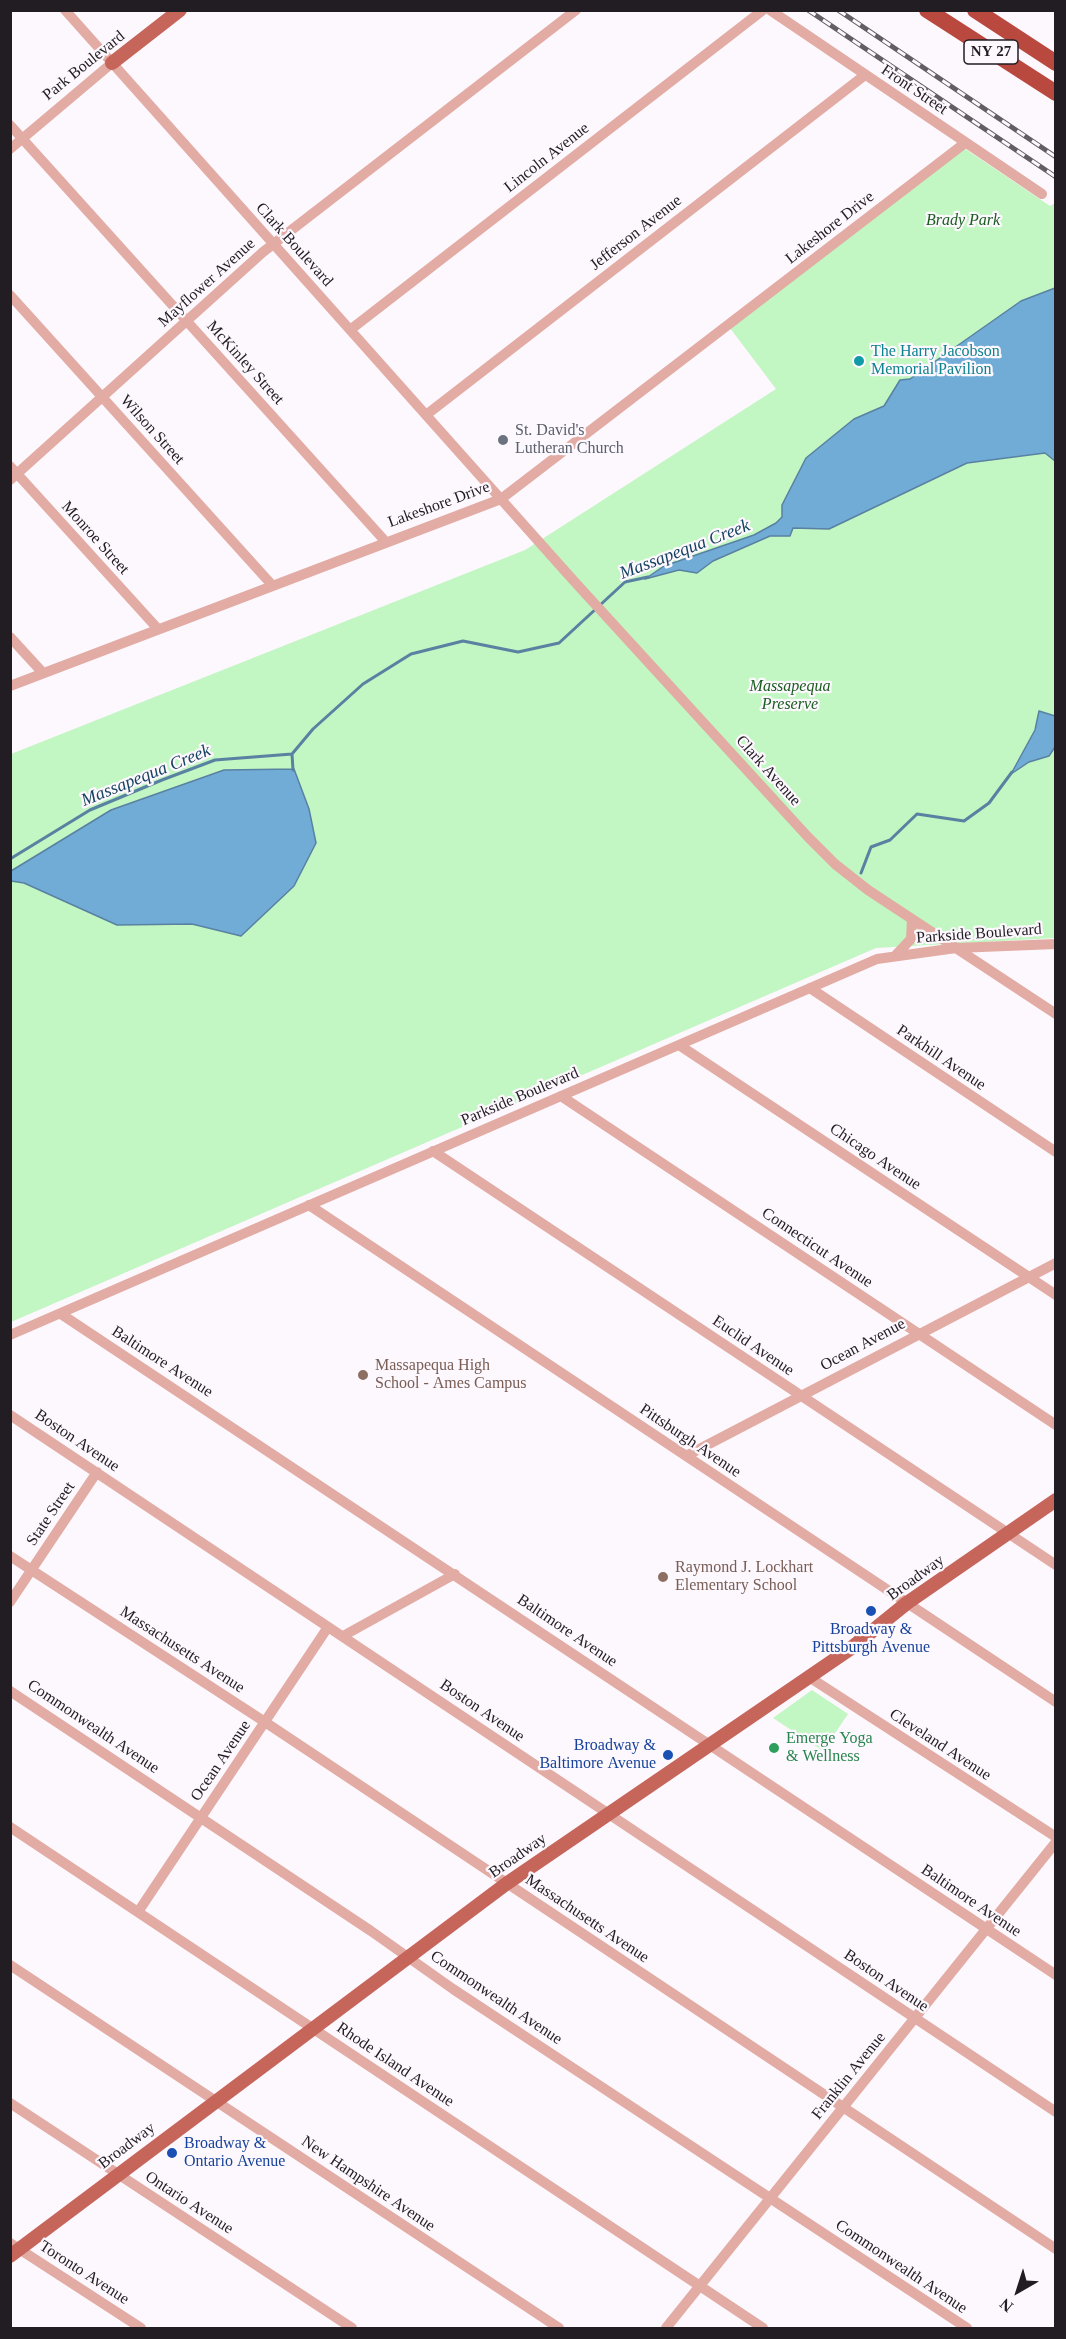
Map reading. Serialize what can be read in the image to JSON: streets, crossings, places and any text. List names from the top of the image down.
{
  "streets": {
    "highway": ["NY 27"],
    "main road": ["Park Boulevard", "Broadway"],
    "street": [
      "Front Street",
      "Lincoln Avenue",
      "Lakeshore Drive",
      "Jefferson Avenue",
      "Clark Boulevard",
      "Mayflower Avenue",
      "McKinley Street",
      "Wilson Street",
      "Monroe Street",
      "Clark Avenue",
      "Parkside Boulevard",
      "Parkhill Avenue",
      "Chicago Avenue",
      "Connecticut Avenue",
      "Ocean Avenue",
      "Euclid Avenue",
      "Baltimore Avenue",
      "Boston Avenue",
      "Pittsburgh Avenue",
      "State Street",
      "Massachusetts Avenue",
      "Commonwealth Avenue",
      "Cleveland Avenue",
      "Rhode Island Avenue",
      "Franklin Avenue",
      "New Hampshire Avenue",
      "Ontario Avenue",
      "Toronto Avenue"
    ]
  },
  "crossings": [
    ["Park Boulevard", "Clark Boulevard"],
    ["Park Boulevard", "McKinley Street"],
    ["Front Street", "Lakeshore Drive"],
    ["Front Street", "Jefferson Avenue"],
    ["Lincoln Avenue", "Clark Boulevard"],
    ["Lakeshore Drive", "Clark Boulevard"],
    ["Lakeshore Drive", "McKinley Street"],
    ["Lakeshore Drive", "Wilson Street"],
    ["Lakeshore Drive", "Monroe Street"],
    ["Lakeshore Drive", "Clark Avenue"],
    ["Jefferson Avenue", "Clark Boulevard"],
    ["Clark Boulevard", "Mayflower Avenue"],
    ["Clark Boulevard", "Clark Avenue"],
    ["Mayflower Avenue", "McKinley Street"],
    ["Mayflower Avenue", "Wilson Street"],
    ["Mayflower Avenue", "Monroe Street"],
    ["Clark Avenue", "Parkside Boulevard"],
    ["Parkside Boulevard", "Parkhill Avenue"],
    ["Parkside Boulevard", "Chicago Avenue"],
    ["Parkside Boulevard", "Connecticut Avenue"],
    ["Parkside Boulevard", "Euclid Avenue"],
    ["Parkside Boulevard", "Baltimore Avenue"],
    ["Parkside Boulevard", "Pittsburgh Avenue"],
    ["Chicago Avenue", "Ocean Avenue"],
    ["Connecticut Avenue", "Ocean Avenue"],
    ["Ocean Avenue", "Euclid Avenue"],
    ["Ocean Avenue", "Boston Avenue"],
    ["Ocean Avenue", "Pittsburgh Avenue"],
    ["Ocean Avenue", "Massachusetts Avenue"],
    ["Ocean Avenue", "Commonwealth Avenue"],
    ["Ocean Avenue", "Rhode Island Avenue"],
    ["Euclid Avenue", "Broadway"],
    ["Baltimore Avenue", "Broadway"],
    ["Baltimore Avenue", "Franklin Avenue"],
    ["Boston Avenue", "State Street"],
    ["Boston Avenue", "Broadway"],
    ["Boston Avenue", "Franklin Avenue"],
    ["Pittsburgh Avenue", "Broadway"],
    ["State Street", "Massachusetts Avenue"],
    ["Broadway", "Massachusetts Avenue"],
    ["Broadway", "Commonwealth Avenue"],
    ["Broadway", "Cleveland Avenue"],
    ["Broadway", "Rhode Island Avenue"],
    ["Broadway", "New Hampshire Avenue"],
    ["Broadway", "Ontario Avenue"],
    ["Broadway", "Toronto Avenue"],
    ["Massachusetts Avenue", "Franklin Avenue"],
    ["Commonwealth Avenue", "Franklin Avenue"],
    ["Rhode Island Avenue", "Franklin Avenue"]
  ],
  "water": ["Massapequa Creek"],
  "parks": ["Brady Park", "Massapequa Preserve"],
  "places": [
    "The Harry Jacobson Memorial Pavilion",
    "St. David's Lutheran Church",
    "Massapequa High School - Ames Campus",
    "Raymond J. Lockhart Elementary School",
    "Broadway & Pittsburgh Avenue",
    "Emerge Yoga & Wellness",
    "Broadway & Baltimore Avenue",
    "Broadway & Ontario Avenue"
  ],
  "north": "bottom left"
}
